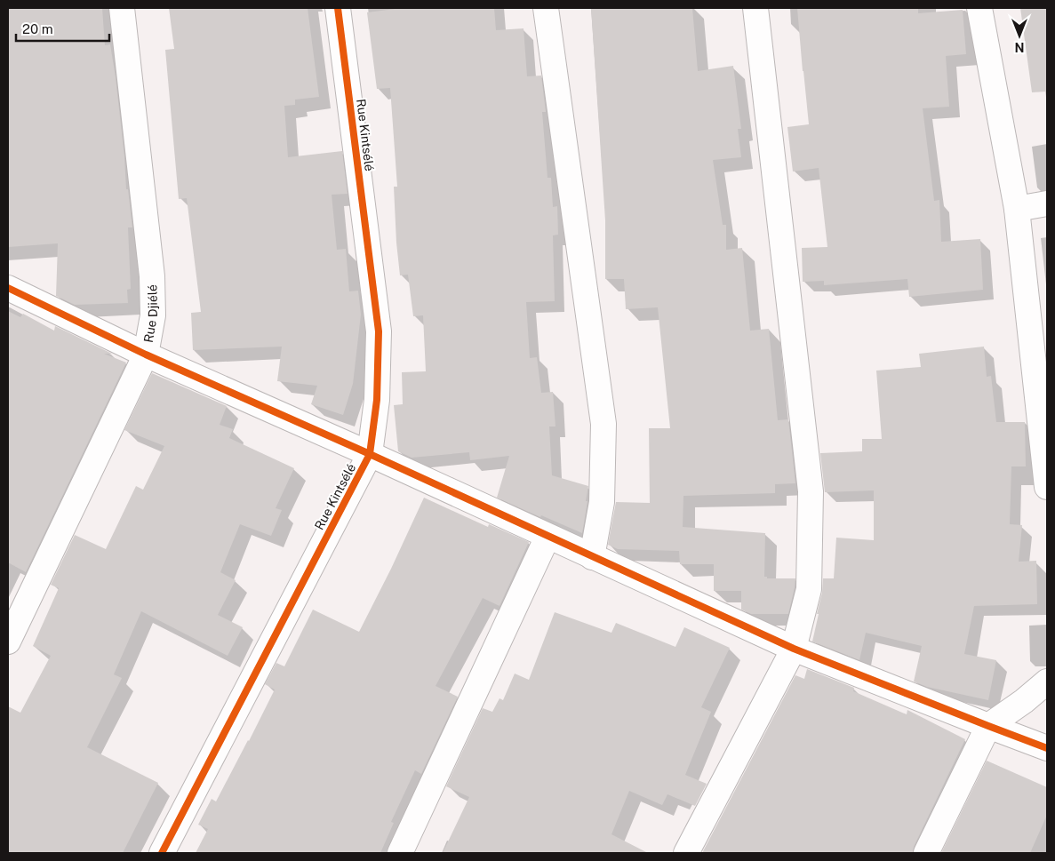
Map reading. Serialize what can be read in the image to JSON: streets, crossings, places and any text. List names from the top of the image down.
{
  "streets": {
    "street": ["Rue Kintsélé", "Rue Djiélé"]
  },
  "scale_bar": "20 m",
  "north": "bottom"
}
